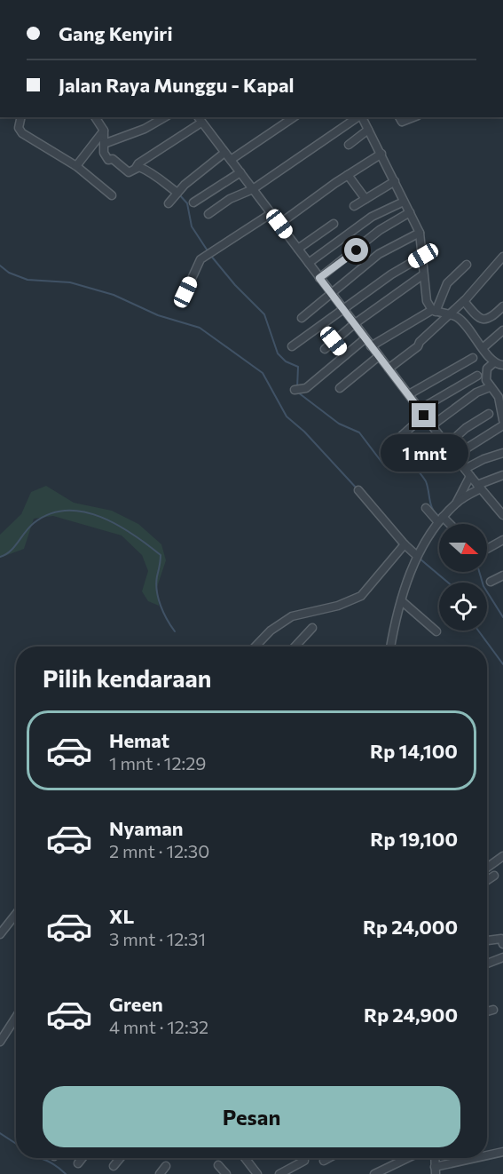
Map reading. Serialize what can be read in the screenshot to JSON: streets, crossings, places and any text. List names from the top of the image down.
{
  "north": "right",
  "page": {
    "banner": ["Gang Kenyiri", "Jalan Raya Munggu - Kapal"],
    "bubble": "1 mnt",
    "heading": "Pilih kendaraan",
    "list": [
      {
        "name": "Hemat",
        "note": "1 mnt · 12:29",
        "value": "Rp 14,100"
      },
      {
        "name": "Nyaman",
        "note": "2 mnt · 12:30",
        "value": "Rp 19,100"
      },
      {
        "name": "XL",
        "note": "3 mnt · 12:31",
        "value": "Rp 24,000"
      },
      {
        "name": "Green",
        "note": "4 mnt · 12:32",
        "value": "Rp 24,900"
      }
    ],
    "buttons": "Pesan"
  }
}
